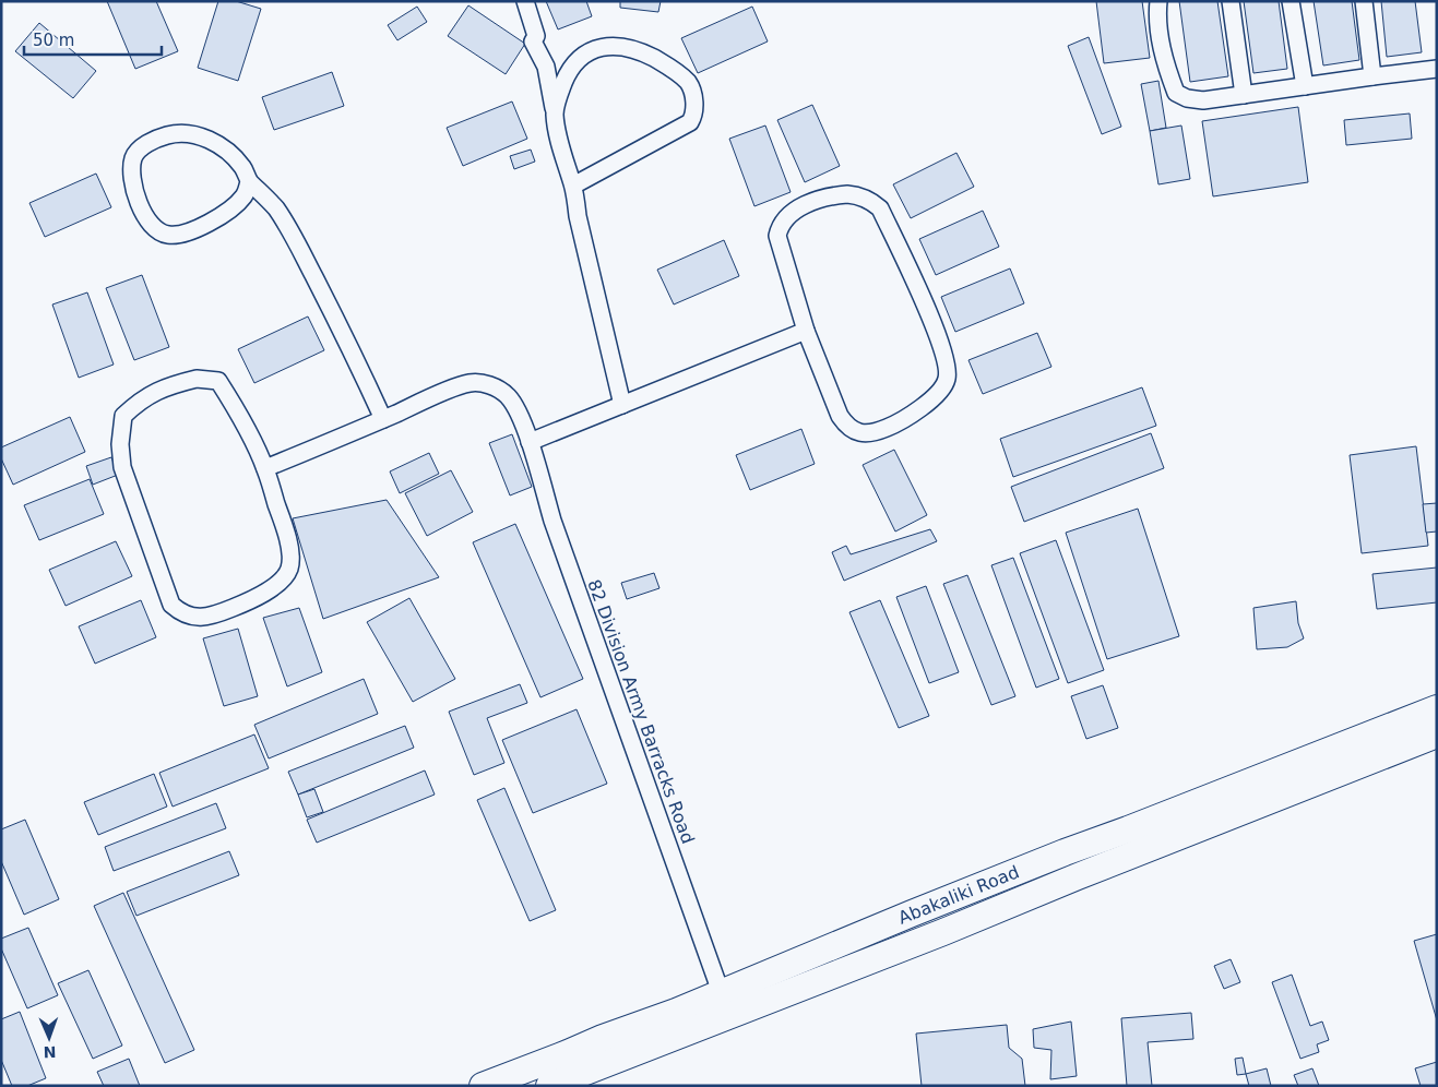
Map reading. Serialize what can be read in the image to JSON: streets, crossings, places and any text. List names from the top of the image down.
{
  "streets": {
    "main road": ["Abakaliki Road"],
    "street": ["82 Division Army Barracks Road"]
  },
  "crossings": [
    ["82 Division Army Barracks Road", "Abakaliki Road"]
  ],
  "scale_bar": "50 m",
  "north": "bottom"
}
